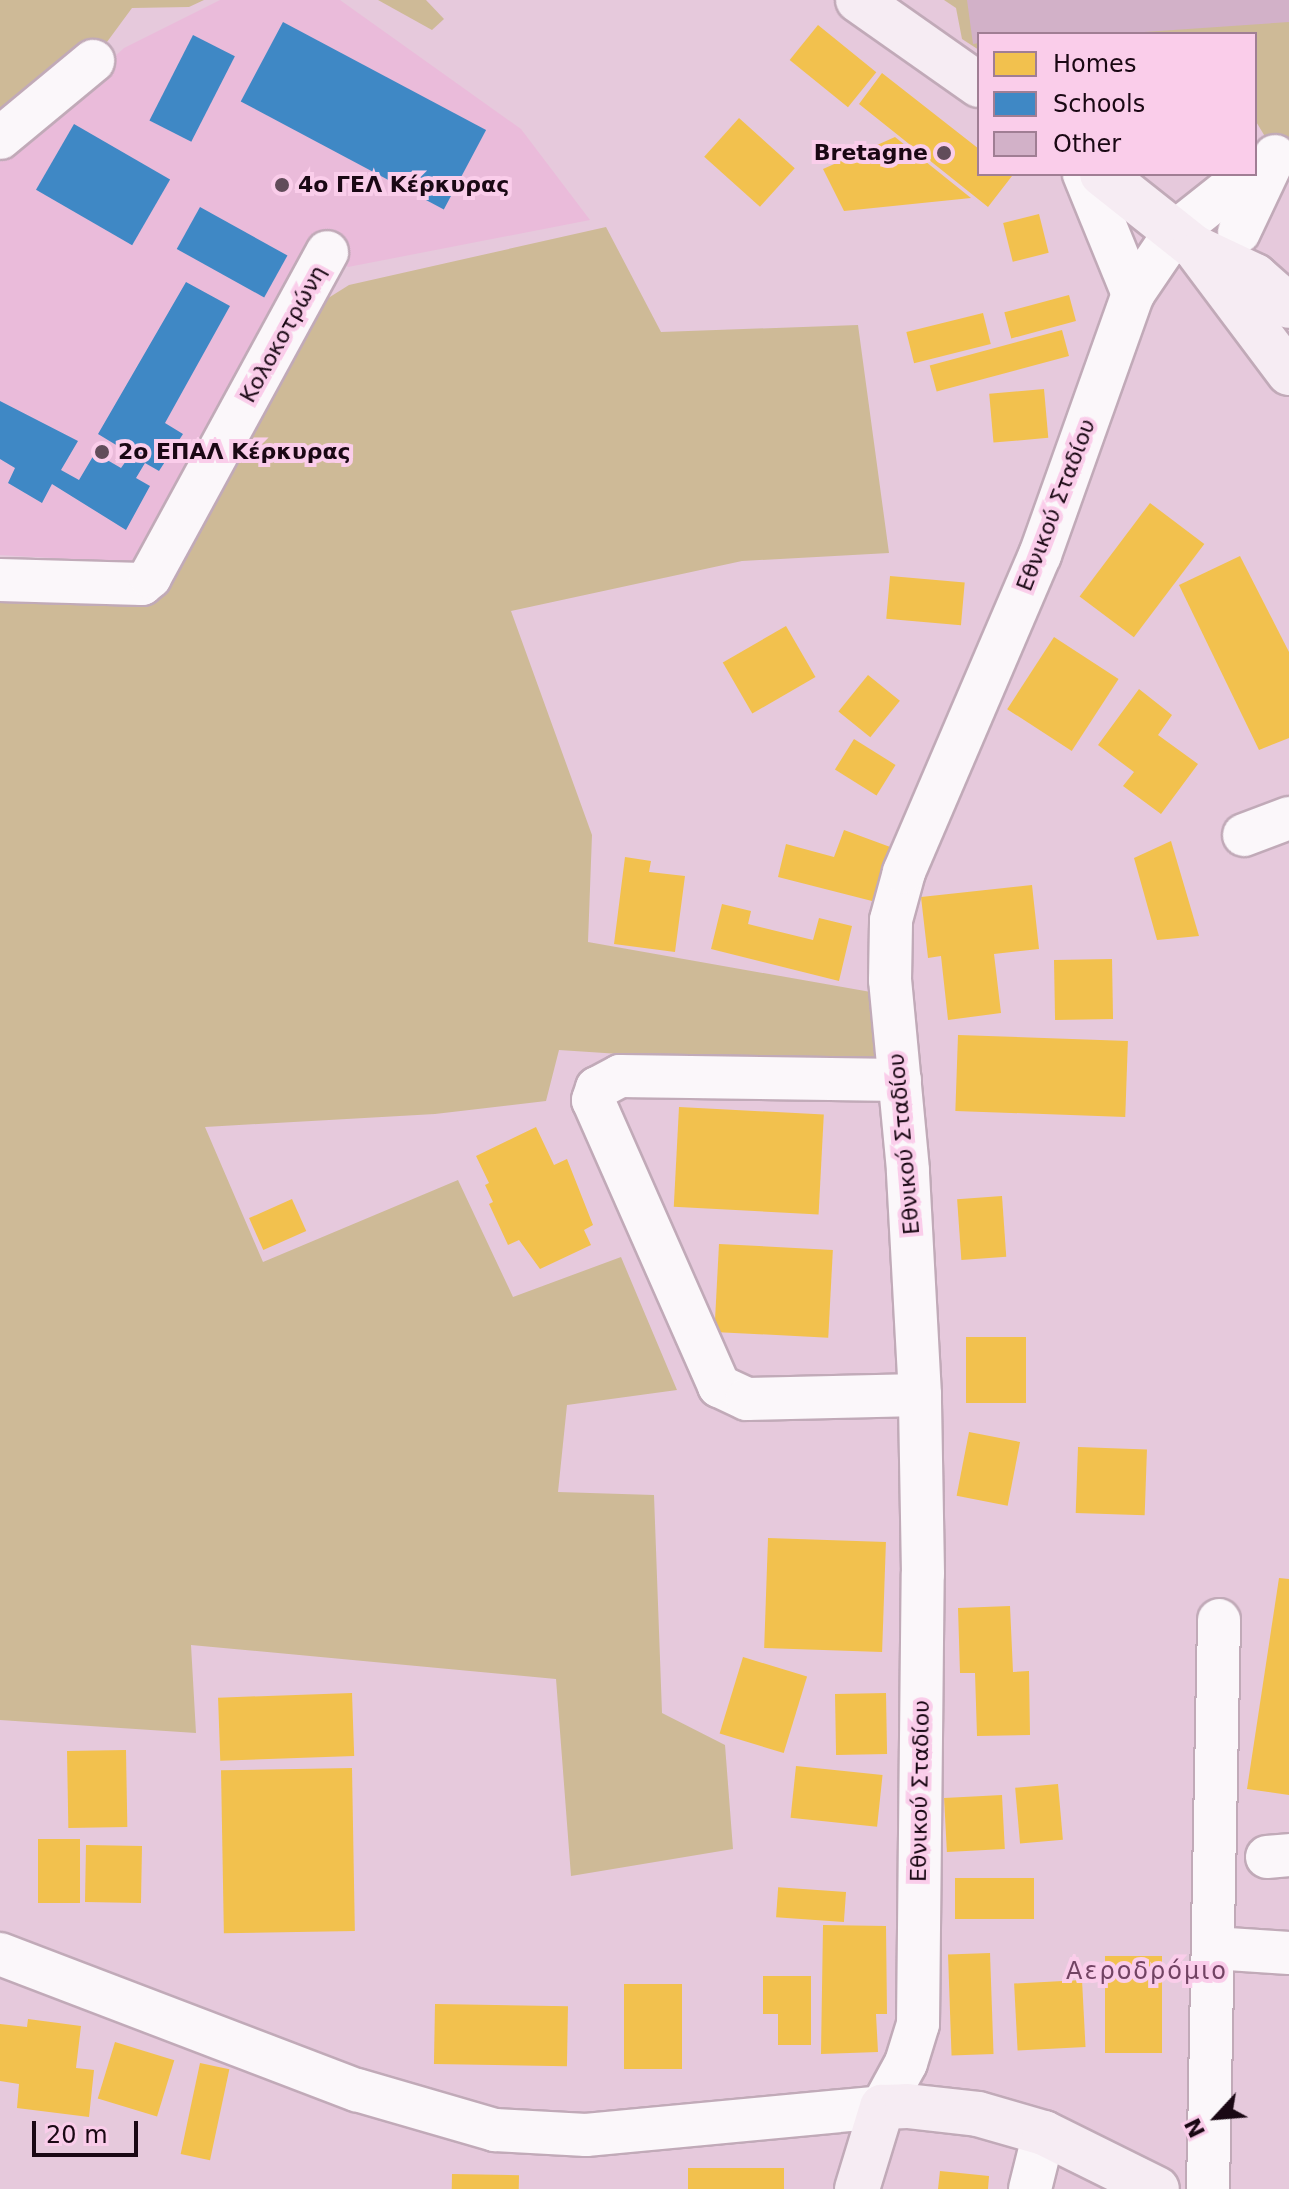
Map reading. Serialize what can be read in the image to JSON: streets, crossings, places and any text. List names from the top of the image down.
{
  "streets": {
    "street": ["Κολοκοτρώνη", "Εθνικού Σταδίου"]
  },
  "districts": ["Αεροδρόμιο"],
  "places": ["Bretagne", "4ο ΓΕΛ Κέρκυρας", "2ο ΕΠΑΛ Κέρκυρας"],
  "legend": ["Homes", "Schools", "Other"],
  "scale_bar": "20 m",
  "north": "bottom left"
}
